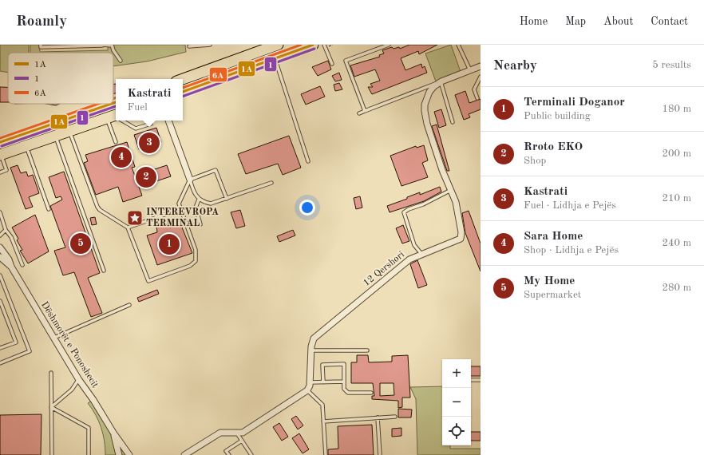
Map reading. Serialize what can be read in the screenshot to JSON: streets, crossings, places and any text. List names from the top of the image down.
{
  "streets": {
    "street": ["12 Qershori", "Dëshmorët e Ponoshecit"]
  },
  "places": {
    "place": ["INTEREVROPA TERMINAL"]
  },
  "lines": ["transit line 1A", "transit line 6A", "transit line 1"],
  "legend": ["1A", "1", "6A"],
  "page": {
    "header": "Roamly",
    "nav": [
      "Home",
      "Map",
      "About",
      "Contact"
    ],
    "heading": ["Nearby", "5 results"],
    "popup": ["Kastrati", "Fuel"],
    "list": [
      {
        "mark": "1",
        "name": "Terminali Doganor",
        "note": "Public building",
        "value": "180 m"
      },
      {
        "mark": "2",
        "name": "Rroto EKO",
        "note": "Shop",
        "value": "200 m"
      },
      {
        "mark": "3",
        "name": "Kastrati",
        "note": "Fuel · Lidhja e Pejës",
        "value": "210 m"
      },
      {
        "mark": "4",
        "name": "Sara Home",
        "note": "Shop · Lidhja e Pejës",
        "value": "240 m"
      },
      {
        "mark": "5",
        "name": "My Home",
        "note": "Supermarket",
        "value": "280 m"
      }
    ],
    "pins": [
      "3",
      "4",
      "2",
      "5",
      "1"
    ],
    "map_buttons": ["+", "−"]
  }
}
